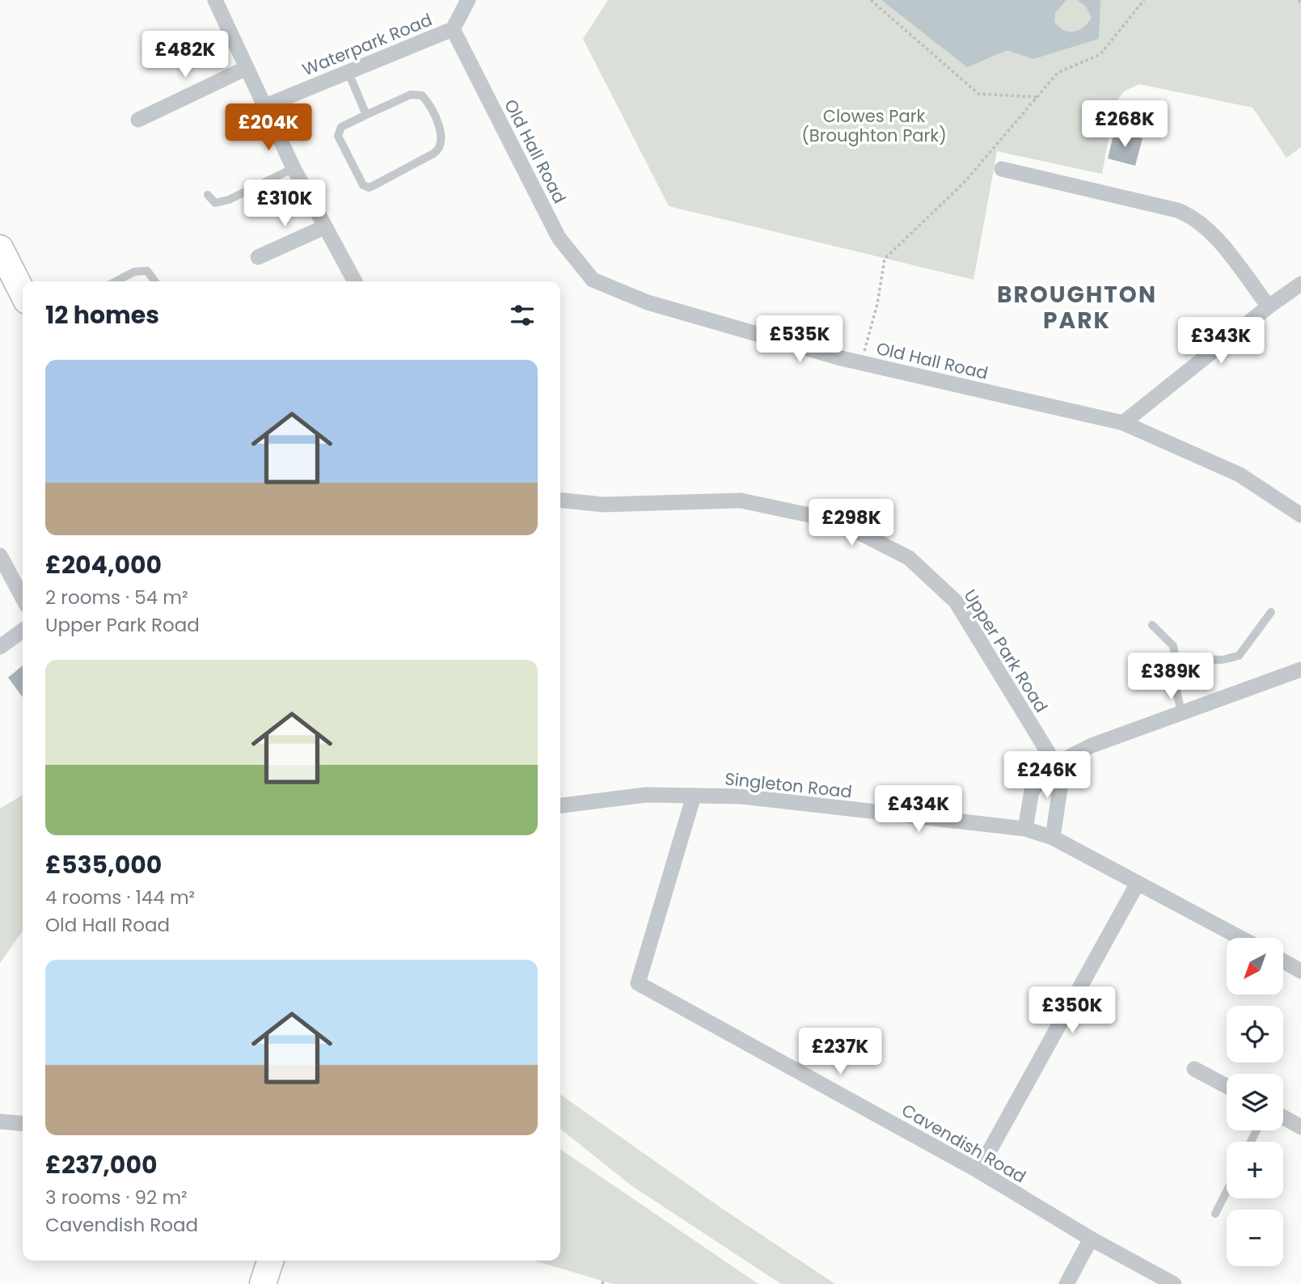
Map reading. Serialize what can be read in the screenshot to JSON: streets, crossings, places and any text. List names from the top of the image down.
{
  "streets": {
    "street": [
      "Waterpark Road",
      "Old Hall Road",
      "Upper Park Road",
      "Singleton Road",
      "Cavendish Road"
    ]
  },
  "crossings": [
    ["Waterpark Road", "Old Hall Road"],
    ["Upper Park Road", "Singleton Road"],
    ["Singleton Road", "Cavendish Road"]
  ],
  "districts": ["BROUGHTON PARK"],
  "parks": ["Clowes Park (Broughton Park)"],
  "north": "bottom left",
  "page": {
    "price": [
      "£482K",
      "£268K",
      "£204K",
      "£310K",
      "£535K",
      "£343K",
      "£298K",
      "£389K",
      "£246K",
      "£434K",
      "£350K",
      "£237K"
    ],
    "heading": "12 homes",
    "list": [
      {
        "name": "£204,000",
        "note": "2 rooms · 54 m² · Upper Park Road"
      },
      {
        "name": "£535,000",
        "note": "4 rooms · 144 m² · Old Hall Road"
      },
      {
        "name": "£237,000",
        "note": "3 rooms · 92 m² · Cavendish Road"
      }
    ],
    "map_buttons": ["+", "−"]
  }
}
